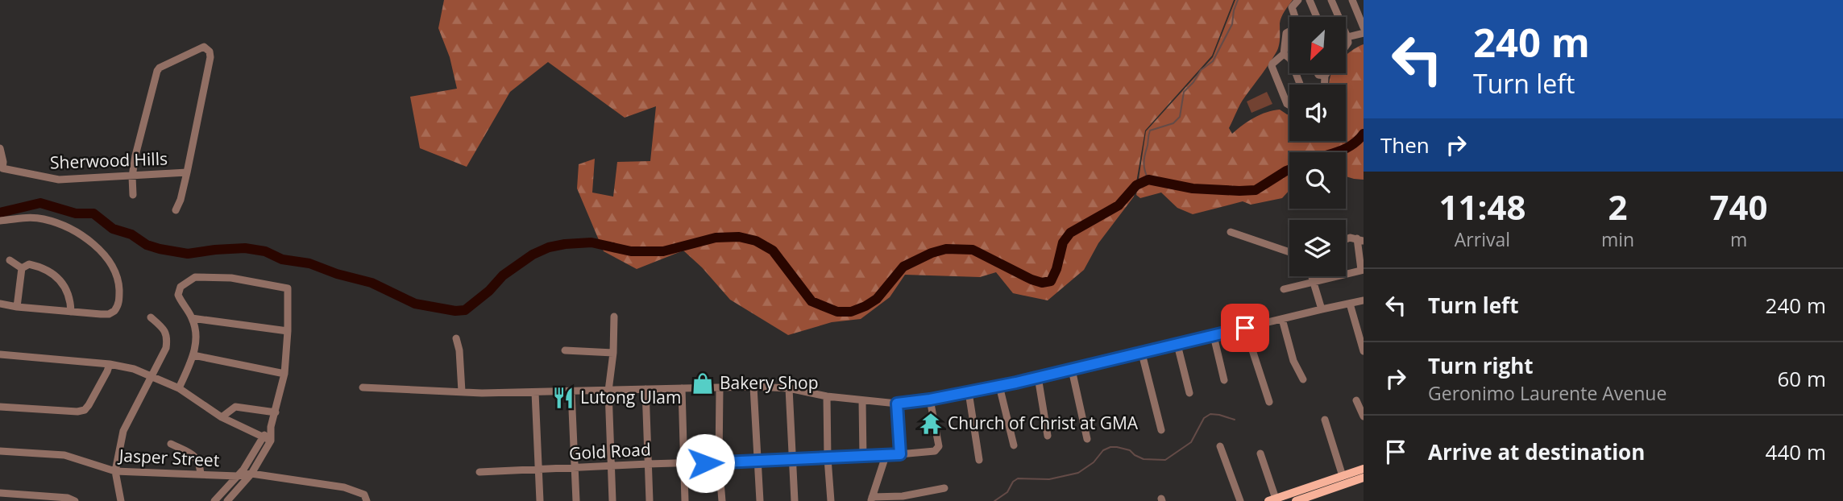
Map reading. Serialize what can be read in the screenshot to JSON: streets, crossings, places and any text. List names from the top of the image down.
{
  "streets": {
    "street": ["Sherwood Hills", "Gold Road", "Jasper Street"]
  },
  "places": {
    "shop": ["Bakery Shop"],
    "restaurant": ["Lutong Ulam"],
    "temple": ["Church of Christ at GMA"]
  },
  "north": "bottom left",
  "page": {
    "turn": ["240 m", "Turn left"],
    "then": "Then",
    "eta": [
      "11:48",
      "Arrival",
      "2",
      "min",
      "740",
      "m"
    ],
    "list": [
      {
        "name": "Turn left",
        "value": "240 m"
      },
      {
        "name": "Turn right",
        "note": "Geronimo Laurente Avenue",
        "value": "60 m"
      },
      {
        "name": "Arrive at destination",
        "value": "440 m"
      }
    ]
  }
}
